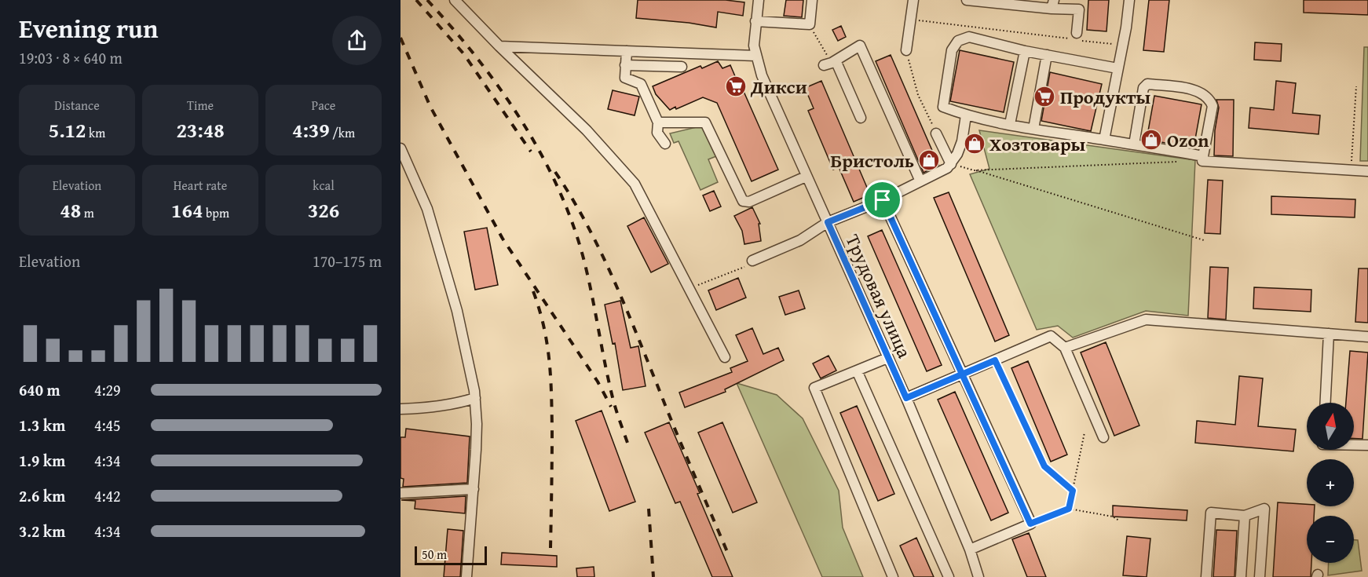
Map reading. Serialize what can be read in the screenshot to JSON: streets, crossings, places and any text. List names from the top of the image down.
{
  "streets": {
    "street": ["Трудовая улица"]
  },
  "places": {
    "supermarket": ["Дикси", "Продукты"],
    "shop": ["Ozon", "Хозтовары", "Бристоль"]
  },
  "scale_bar": "50 m",
  "north": "top",
  "page": {
    "heading": ["Evening run", "19:03 · 8 × 640 m"],
    "stats": [
      ["Distance", "5.12 km"],
      ["Time", "23:48"],
      ["Pace", "4:39 /km"],
      ["Elevation", "48 m"],
      ["Heart rate", "164 bpm"],
      ["kcal", "326"]
    ],
    "chart": ["Elevation", "170–175 m"],
    "list": [
      {
        "name": "640 m",
        "note": "4:29"
      },
      {
        "name": "1.3 km",
        "note": "4:45"
      },
      {
        "name": "1.9 km",
        "note": "4:34"
      },
      {
        "name": "2.6 km",
        "note": "4:42"
      },
      {
        "name": "3.2 km",
        "note": "4:34"
      }
    ],
    "map_buttons": ["+", "−"],
    "scale": "50 m"
  }
}
